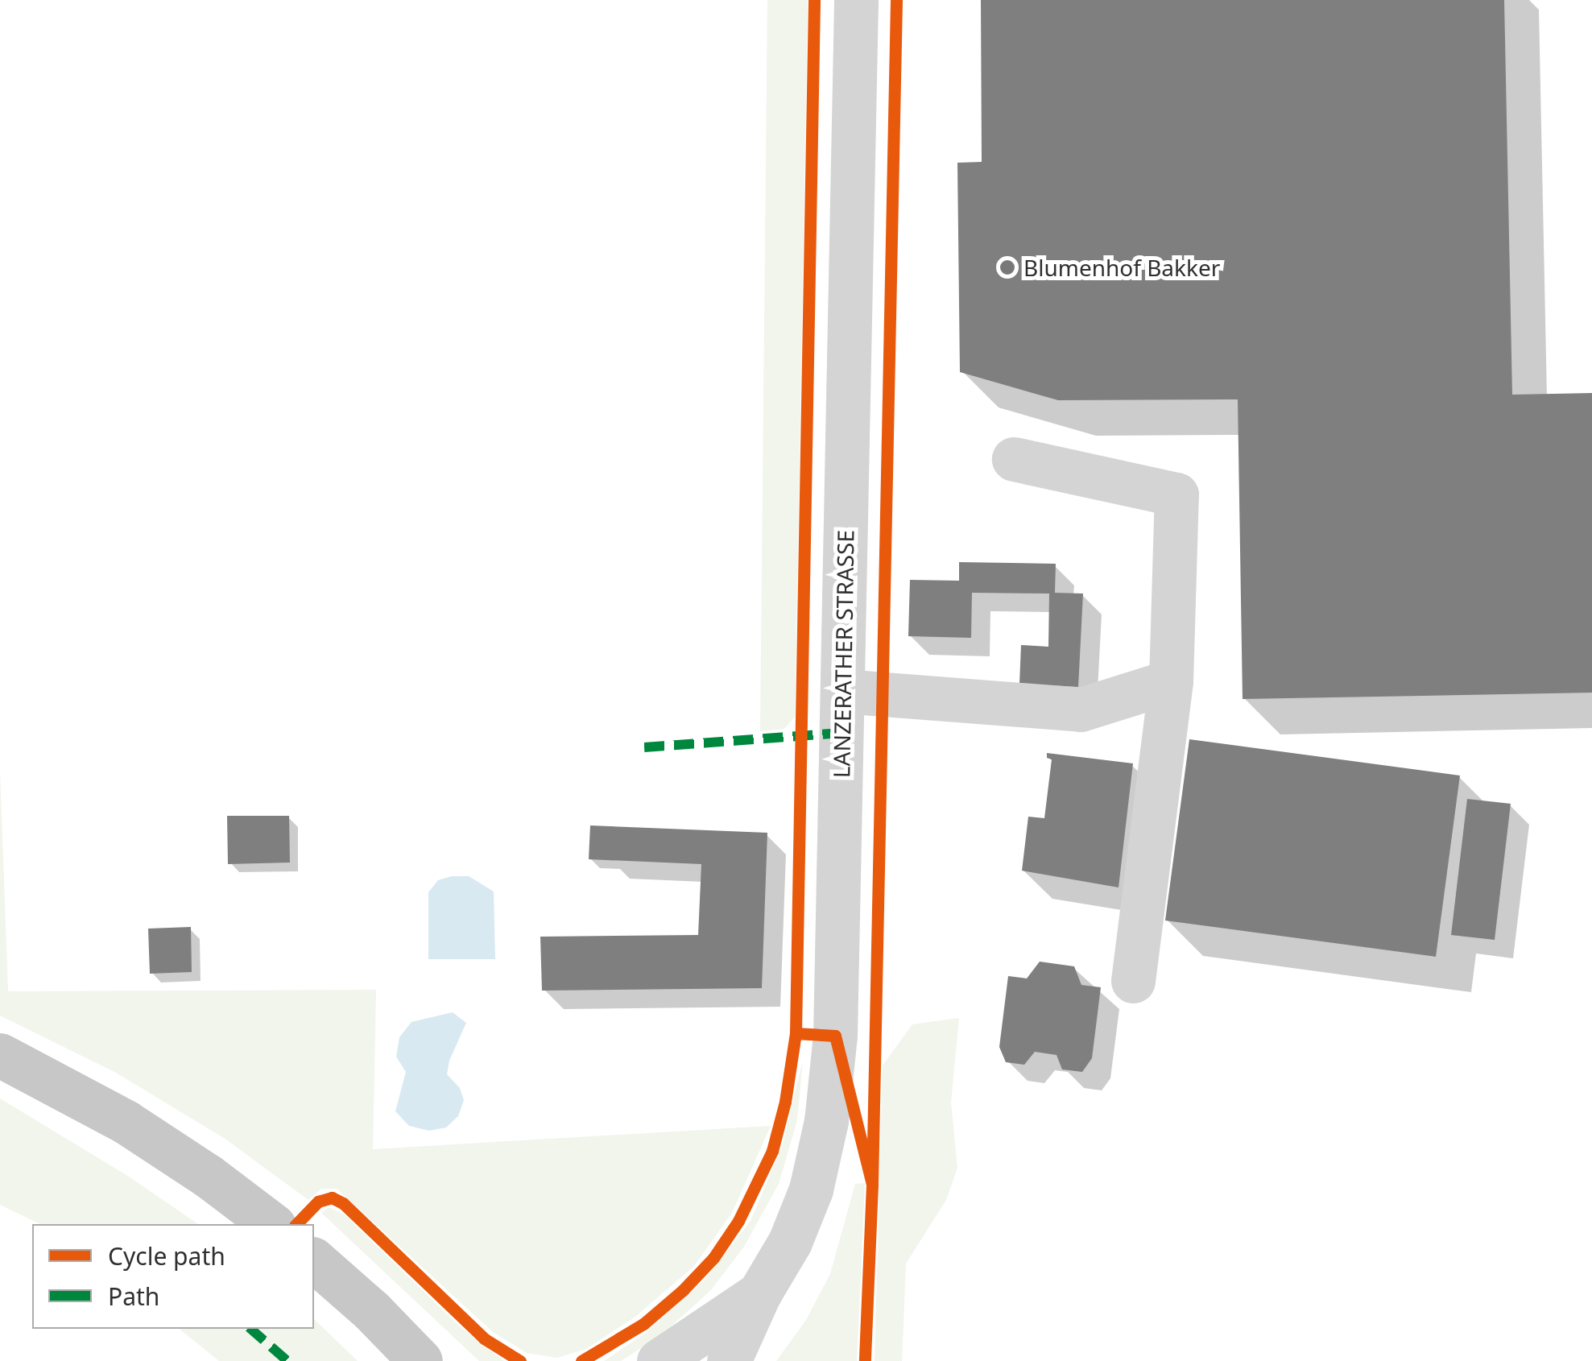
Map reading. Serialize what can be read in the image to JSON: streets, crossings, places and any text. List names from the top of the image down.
{
  "streets": {
    "street": ["LANZERATHER STRASSE"]
  },
  "places": ["Blumenhof Bakker"],
  "legend": ["Cycle path", "Path"]
}
